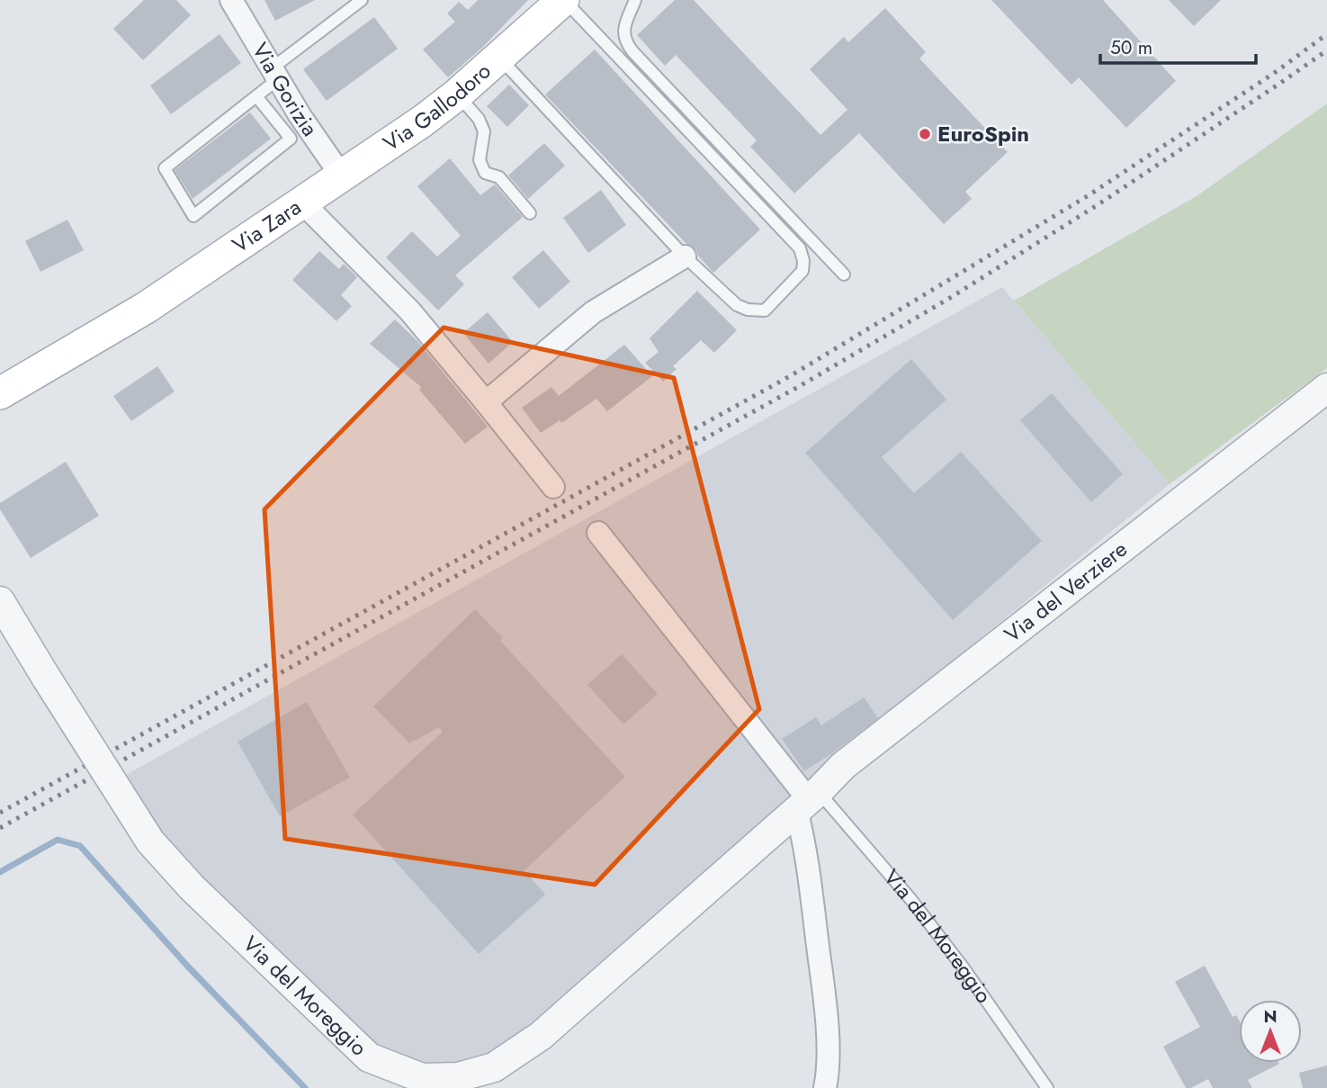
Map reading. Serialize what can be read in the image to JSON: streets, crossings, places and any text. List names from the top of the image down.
{
  "streets": {
    "main road": ["Via Gallodoro", "Via Zara"],
    "street": ["Via Gorizia", "Via del Verziere", "Via del Moreggio"]
  },
  "crossings": [
    ["Via Gorizia", "Via Gallodoro"],
    ["Via Gallodoro", "Via Zara"],
    ["Via del Verziere", "Via del Moreggio"]
  ],
  "places": ["EuroSpin"],
  "scale_bar": "50 m",
  "north": "top"
}
